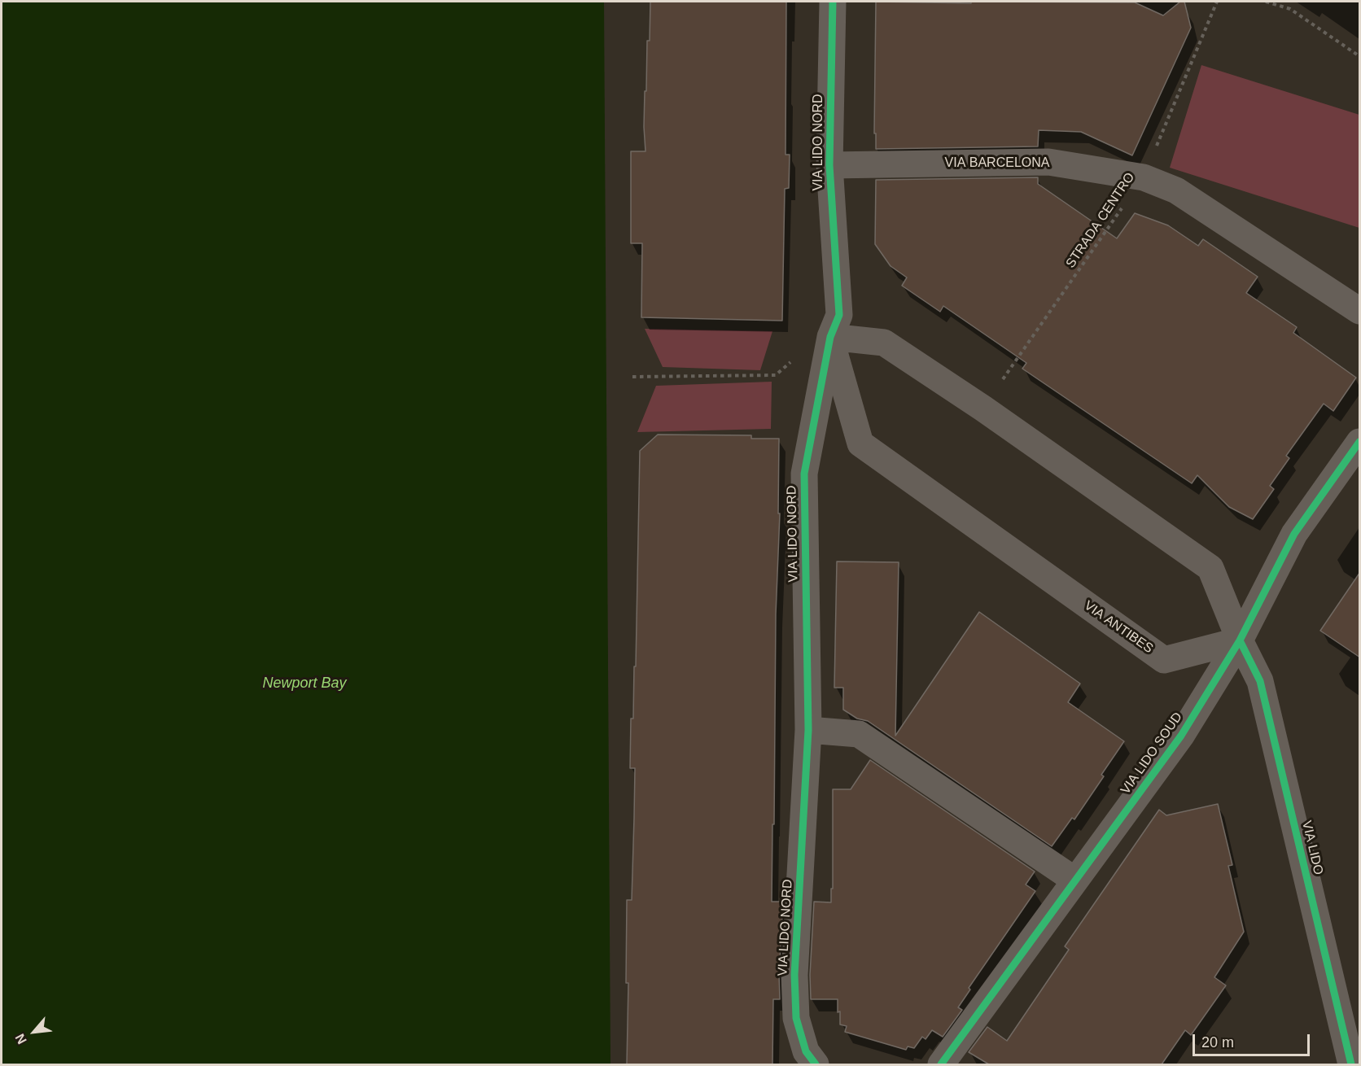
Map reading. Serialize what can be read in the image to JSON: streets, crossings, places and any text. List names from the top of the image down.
{
  "streets": {
    "street": [
      "VIA LIDO NORD",
      "VIA BARCELONA",
      "VIA ANTIBES",
      "VIA LIDO SOUD",
      "VIA LIDO"
    ],
    "path": ["STRADA CENTRO"]
  },
  "crossings": [
    ["VIA LIDO NORD", "VIA BARCELONA"],
    ["VIA LIDO NORD", "VIA ANTIBES"],
    ["VIA BARCELONA", "STRADA CENTRO"],
    ["VIA ANTIBES", "VIA LIDO SOUD"],
    ["VIA ANTIBES", "VIA LIDO"],
    ["VIA LIDO SOUD", "VIA LIDO"]
  ],
  "water": ["Newport Bay"],
  "scale_bar": "20 m",
  "north": "bottom left"
}
